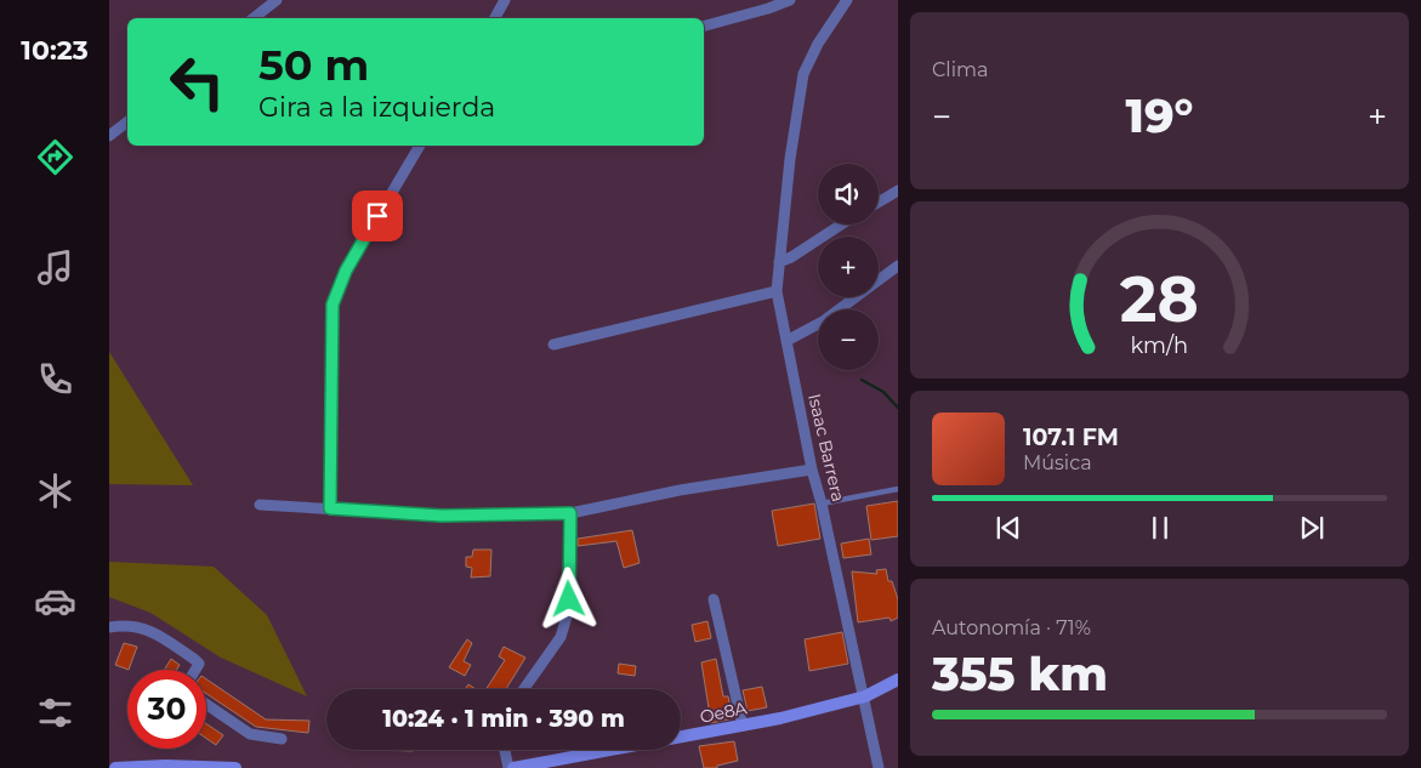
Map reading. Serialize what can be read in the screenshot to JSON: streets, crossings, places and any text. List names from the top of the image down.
{
  "streets": {
    "street": ["Isaac Barrera", "Oe8A"]
  },
  "crossings": [
    ["Isaac Barrera", "Oe8A"]
  ],
  "page": {
    "tabs": "10:23",
    "tile": [
      "Clima",
      ["Autonomía · 71%", "355 km"]
    ],
    "turn": ["50 m", "Gira a la izquierda"],
    "heat": ["−", "19°", "+"],
    "map_buttons": ["+", "−"],
    "song": ["107.1 FM", "Música"],
    "limit": "30",
    "trip": "10:24 · 1 min · 390 m",
    "gauge": ["28", "km/h"]
  }
}
